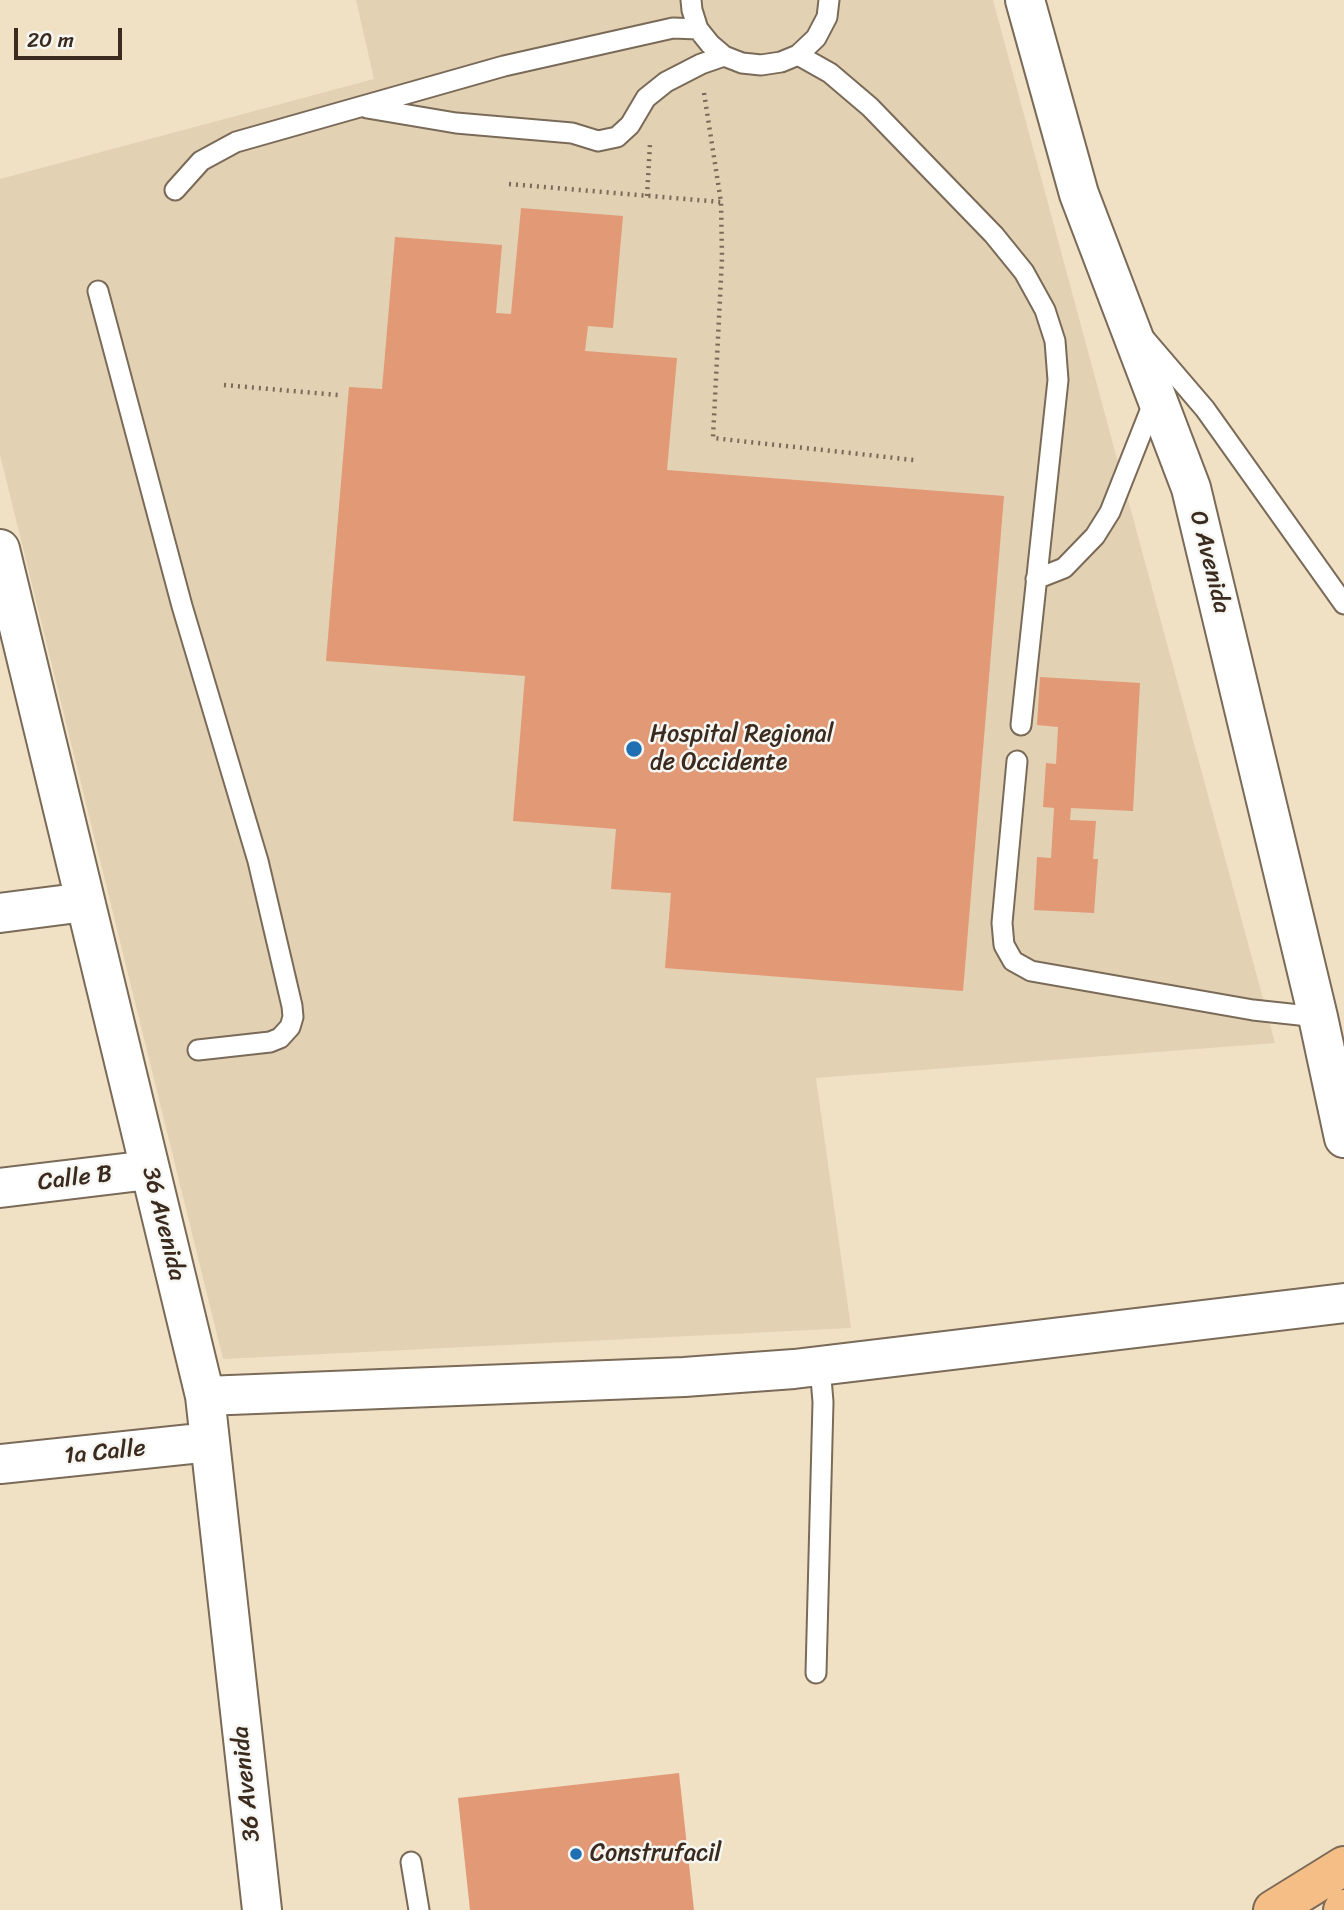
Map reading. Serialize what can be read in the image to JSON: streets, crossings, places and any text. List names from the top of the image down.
{
  "streets": {
    "street": [
      "0 Avenida",
      "Calle B",
      "36 Avenida",
      "1a Calle"
    ]
  },
  "crossings": [
    ["Calle B", "36 Avenida"],
    ["36 Avenida", "1a Calle"]
  ],
  "places": ["Hospital Regional de Occidente", "Construfacil"],
  "scale_bar": "20 m"
}
